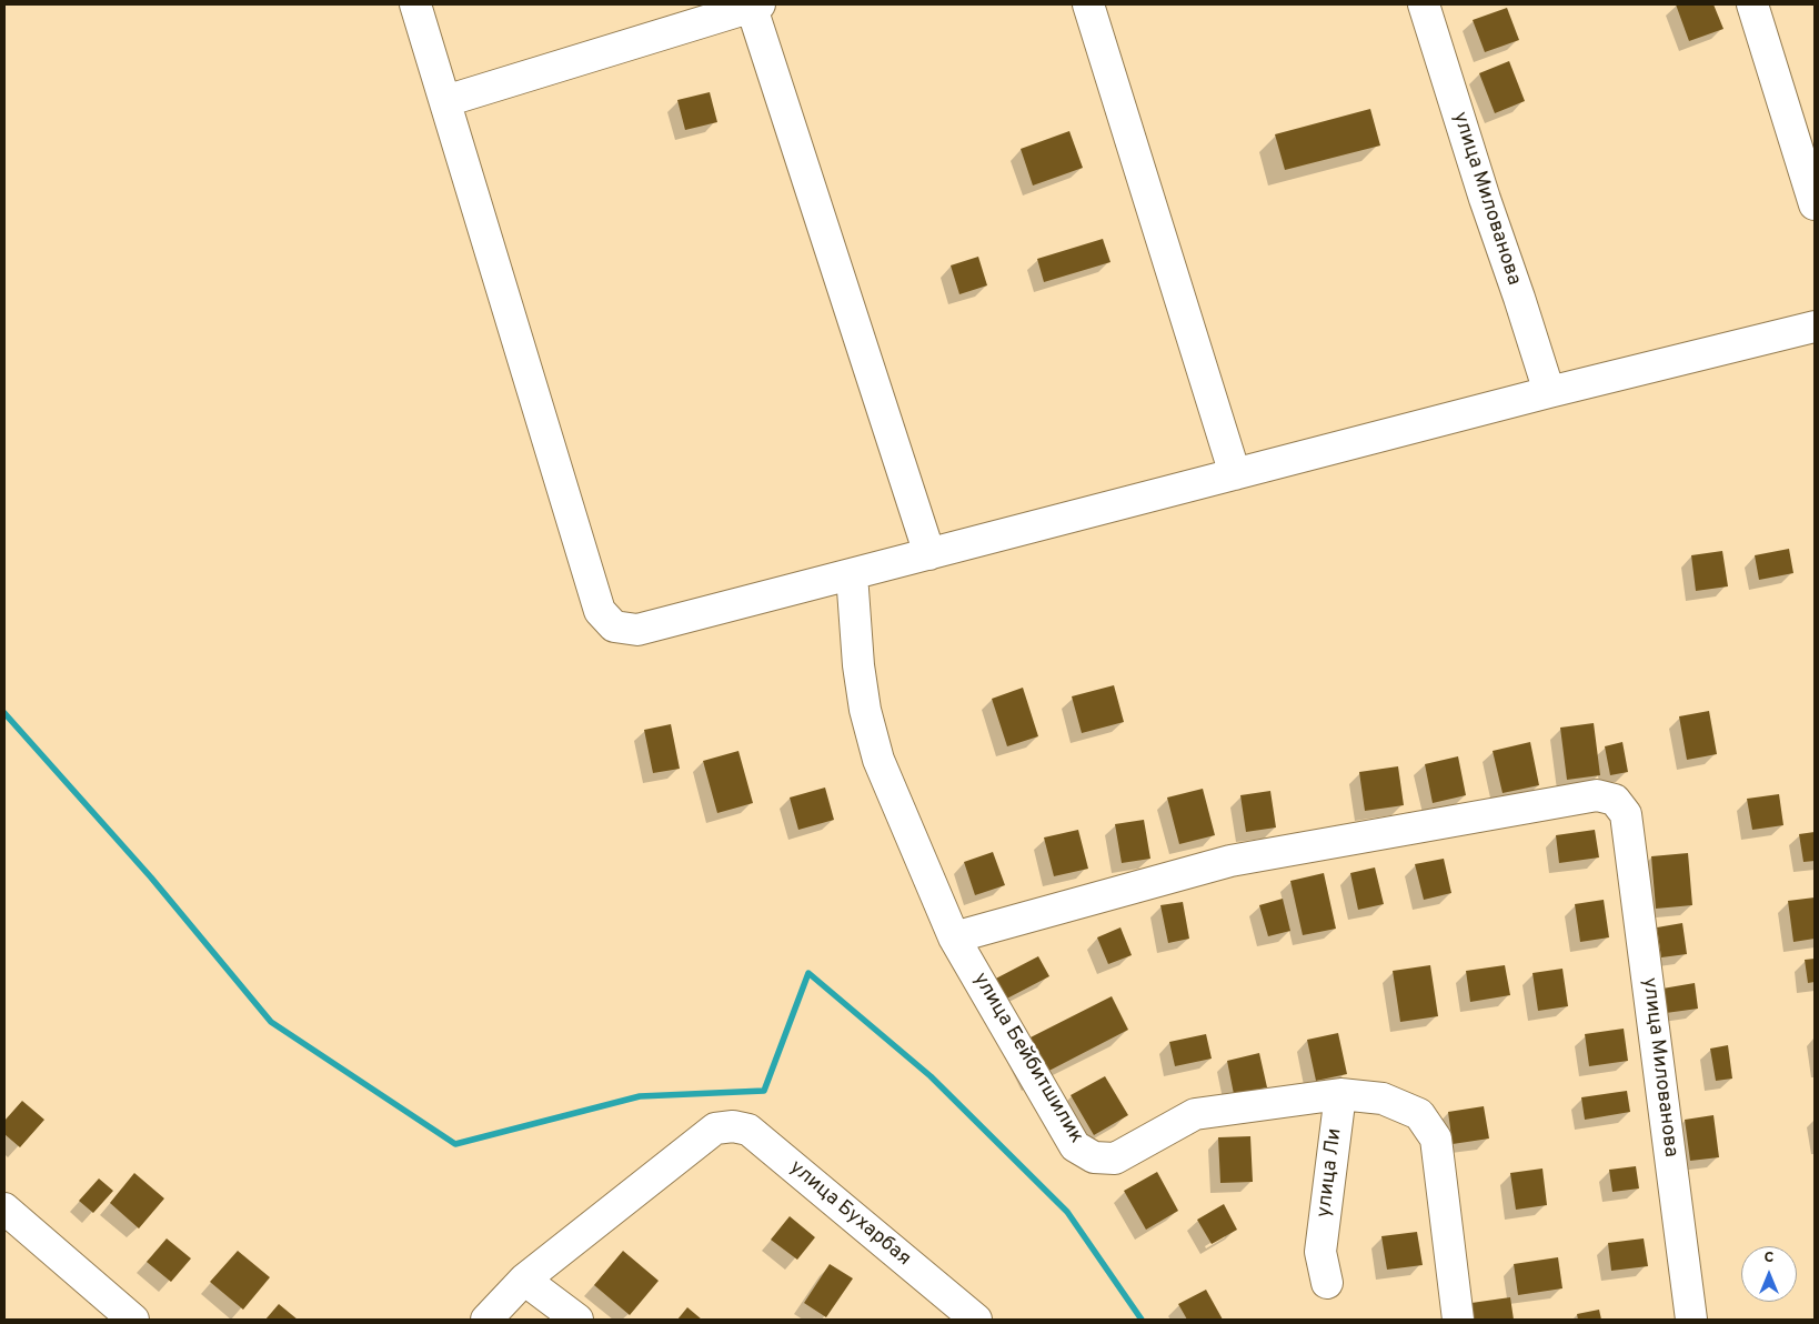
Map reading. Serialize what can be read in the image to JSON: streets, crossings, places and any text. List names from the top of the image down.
{
  "streets": {
    "street": [
      "улица Милованова",
      "улица Бейбитшилик",
      "улица Ли",
      "улица Бухарбая"
    ]
  },
  "crossings": [
    ["улица Милованова", "улица Бейбитшилик"],
    ["улица Бейбитшилик", "улица Ли"]
  ],
  "north": "top"
}
